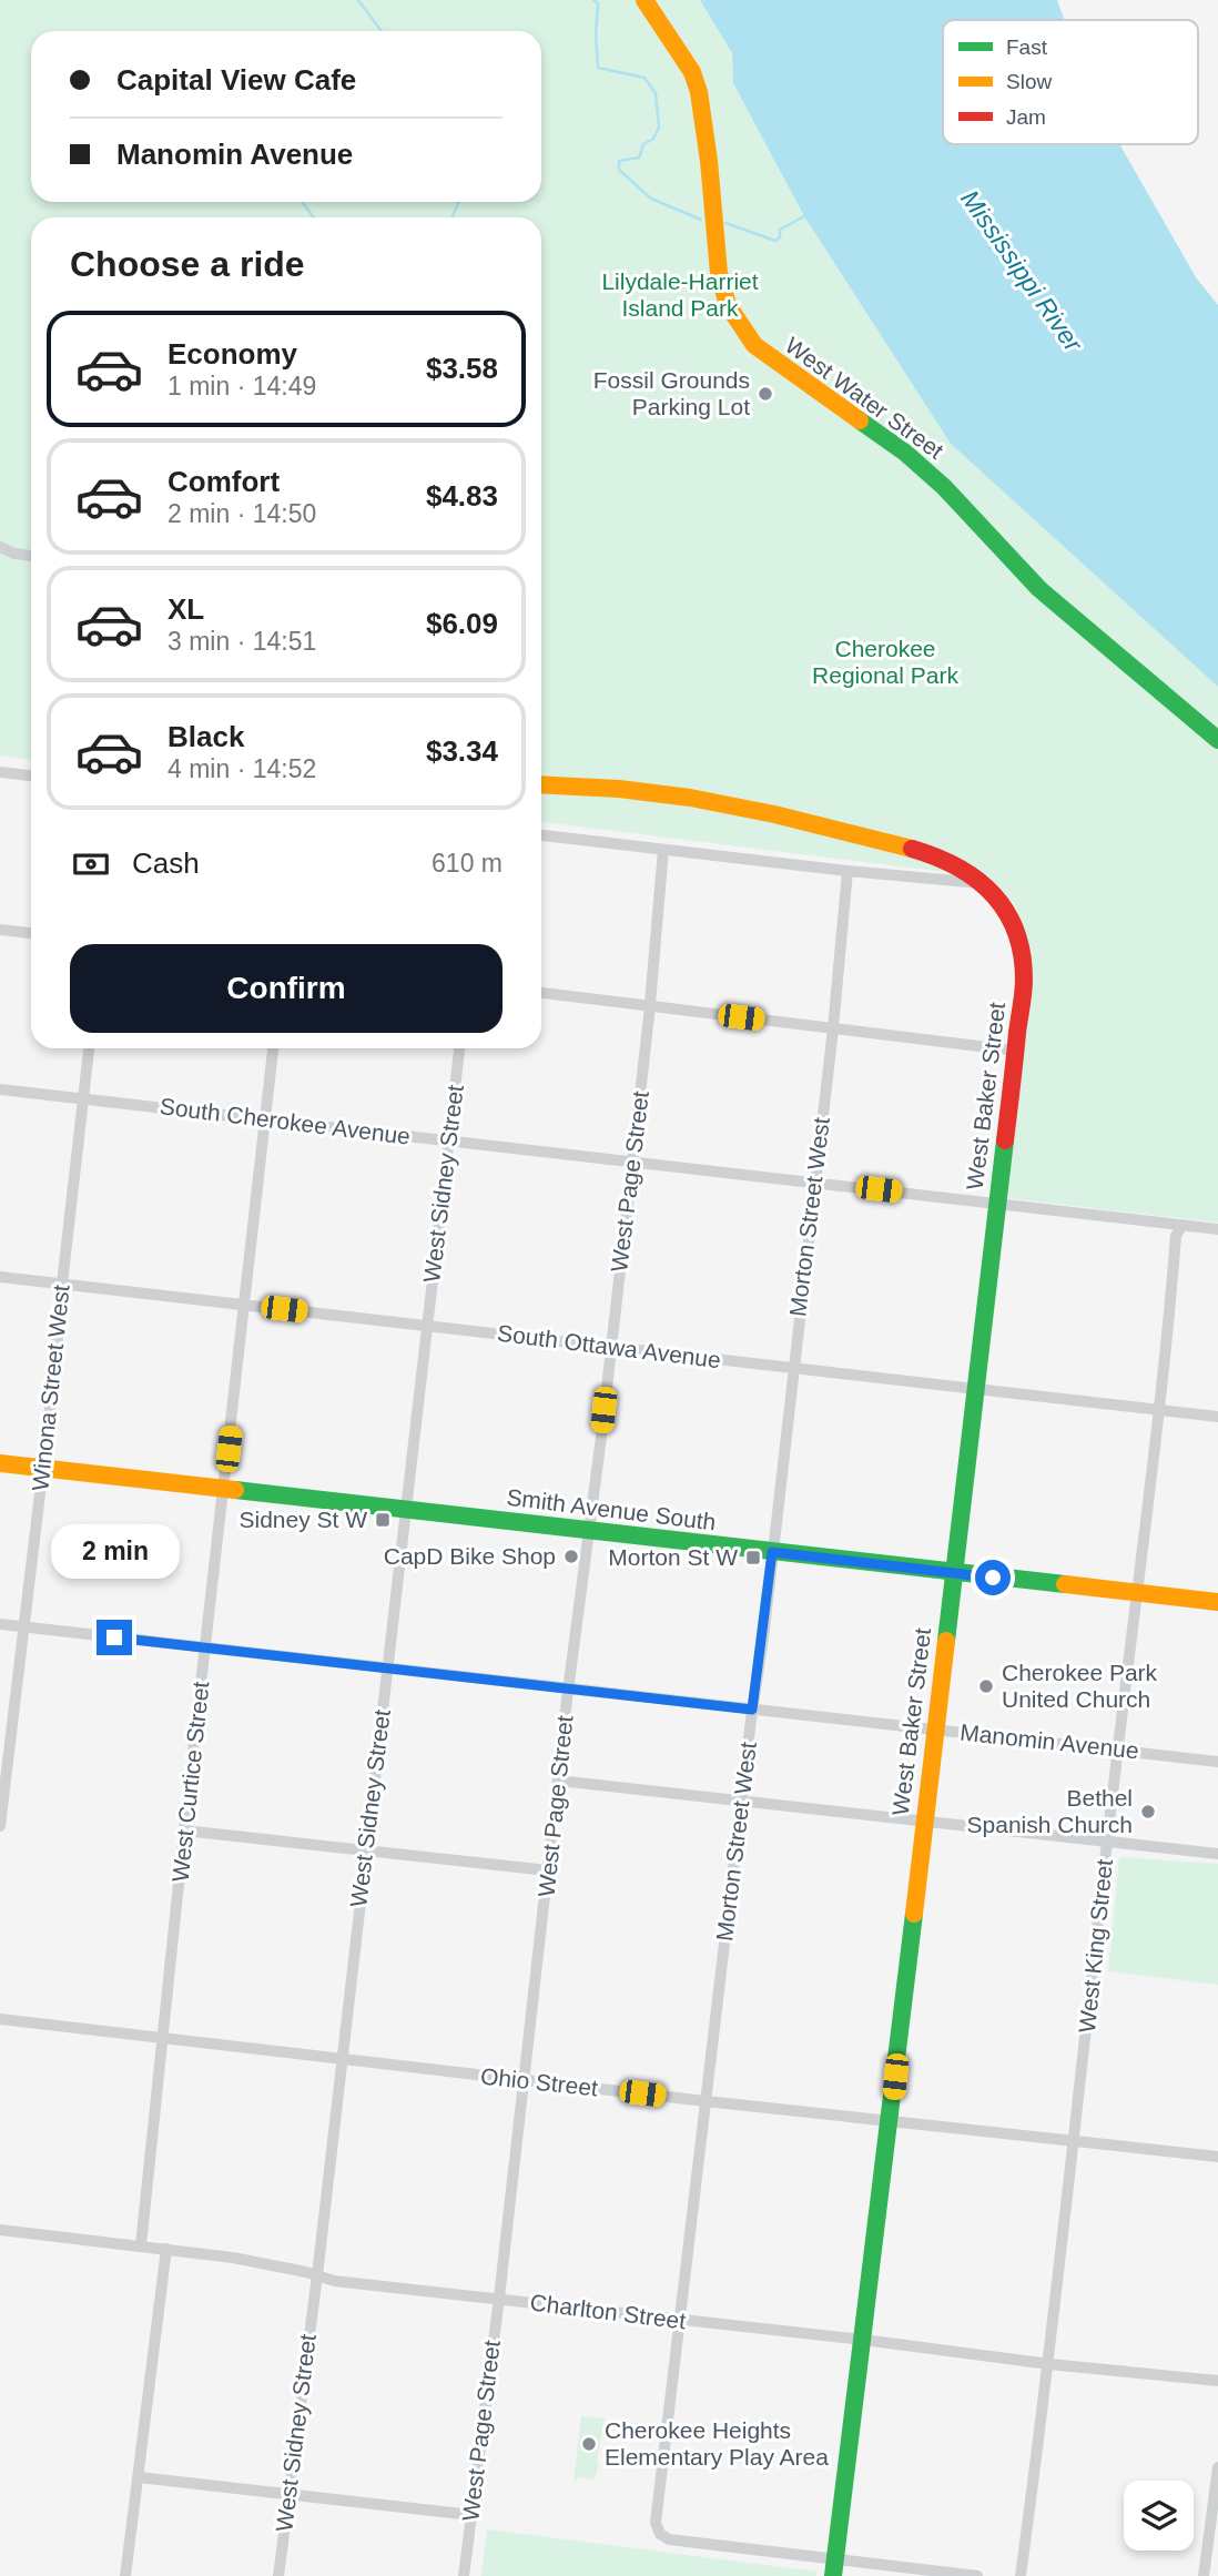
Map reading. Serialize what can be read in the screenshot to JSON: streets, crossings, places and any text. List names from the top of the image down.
{
  "streets": {
    "street": [
      "West Water Street",
      "West Baker Street",
      "South Cherokee Avenue",
      "West Page Street",
      "West Sidney Street",
      "Morton Street West",
      "South Ottawa Avenue",
      "Winona Street West",
      "Smith Avenue South",
      "Manomin Avenue",
      "West Curtice Street",
      "West King Street",
      "Ohio Street",
      "Charlton Street"
    ]
  },
  "crossings": [
    ["West Baker Street", "South Cherokee Avenue"],
    ["West Baker Street", "Morton Street West"],
    ["West Baker Street", "South Ottawa Avenue"],
    ["West Baker Street", "Smith Avenue South"],
    ["West Baker Street", "Manomin Avenue"],
    ["West Baker Street", "Ohio Street"],
    ["West Baker Street", "Charlton Street"],
    ["South Cherokee Avenue", "West Page Street"],
    ["South Cherokee Avenue", "West Sidney Street"],
    ["South Cherokee Avenue", "Morton Street West"],
    ["South Cherokee Avenue", "Winona Street West"],
    ["South Cherokee Avenue", "West Curtice Street"],
    ["South Cherokee Avenue", "West King Street"],
    ["West Page Street", "South Ottawa Avenue"],
    ["West Page Street", "Smith Avenue South"],
    ["West Page Street", "Manomin Avenue"],
    ["West Page Street", "Ohio Street"],
    ["West Page Street", "Charlton Street"],
    ["West Sidney Street", "South Ottawa Avenue"],
    ["West Sidney Street", "Smith Avenue South"],
    ["West Sidney Street", "Manomin Avenue"],
    ["West Sidney Street", "Ohio Street"],
    ["West Sidney Street", "Charlton Street"],
    ["Morton Street West", "South Ottawa Avenue"],
    ["Morton Street West", "Smith Avenue South"],
    ["Morton Street West", "Manomin Avenue"],
    ["Morton Street West", "Ohio Street"],
    ["Morton Street West", "Charlton Street"],
    ["South Ottawa Avenue", "Winona Street West"],
    ["South Ottawa Avenue", "West Curtice Street"],
    ["South Ottawa Avenue", "West King Street"],
    ["Winona Street West", "Smith Avenue South"],
    ["Winona Street West", "Manomin Avenue"],
    ["Smith Avenue South", "West Curtice Street"],
    ["Smith Avenue South", "West King Street"],
    ["Manomin Avenue", "West Curtice Street"],
    ["Manomin Avenue", "West King Street"],
    ["West Curtice Street", "Ohio Street"],
    ["West Curtice Street", "Charlton Street"],
    ["West King Street", "Ohio Street"],
    ["West King Street", "Charlton Street"]
  ],
  "water": ["Mississippi River"],
  "parks": ["Lilydale-Harriet Island Park", "Cherokee Regional Park"],
  "places": {
    "other": [
      "Fossil Grounds Parking Lot",
      "CapD Bike Shop",
      "Cherokee Park United Church",
      "Bethel Spanish Church",
      "Cherokee Heights Elementary Play Area"
    ],
    "transit": ["Sidney St W", "Morton St W"]
  },
  "legend": ["Fast", "Slow", "Jam"],
  "page": {
    "banner": ["Capital View Cafe", "Manomin Avenue"],
    "heading": "Choose a ride",
    "list": [
      {
        "name": "Economy",
        "note": "1 min · 14:49",
        "value": "$3.58"
      },
      {
        "name": "Comfort",
        "note": "2 min · 14:50",
        "value": "$4.83"
      },
      {
        "name": "XL",
        "note": "3 min · 14:51",
        "value": "$6.09"
      },
      {
        "name": "Black",
        "note": "4 min · 14:52",
        "value": "$3.34"
      }
    ],
    "pay": ["Cash", "610 m"],
    "buttons": "Confirm",
    "bubble": "2 min"
  }
}
